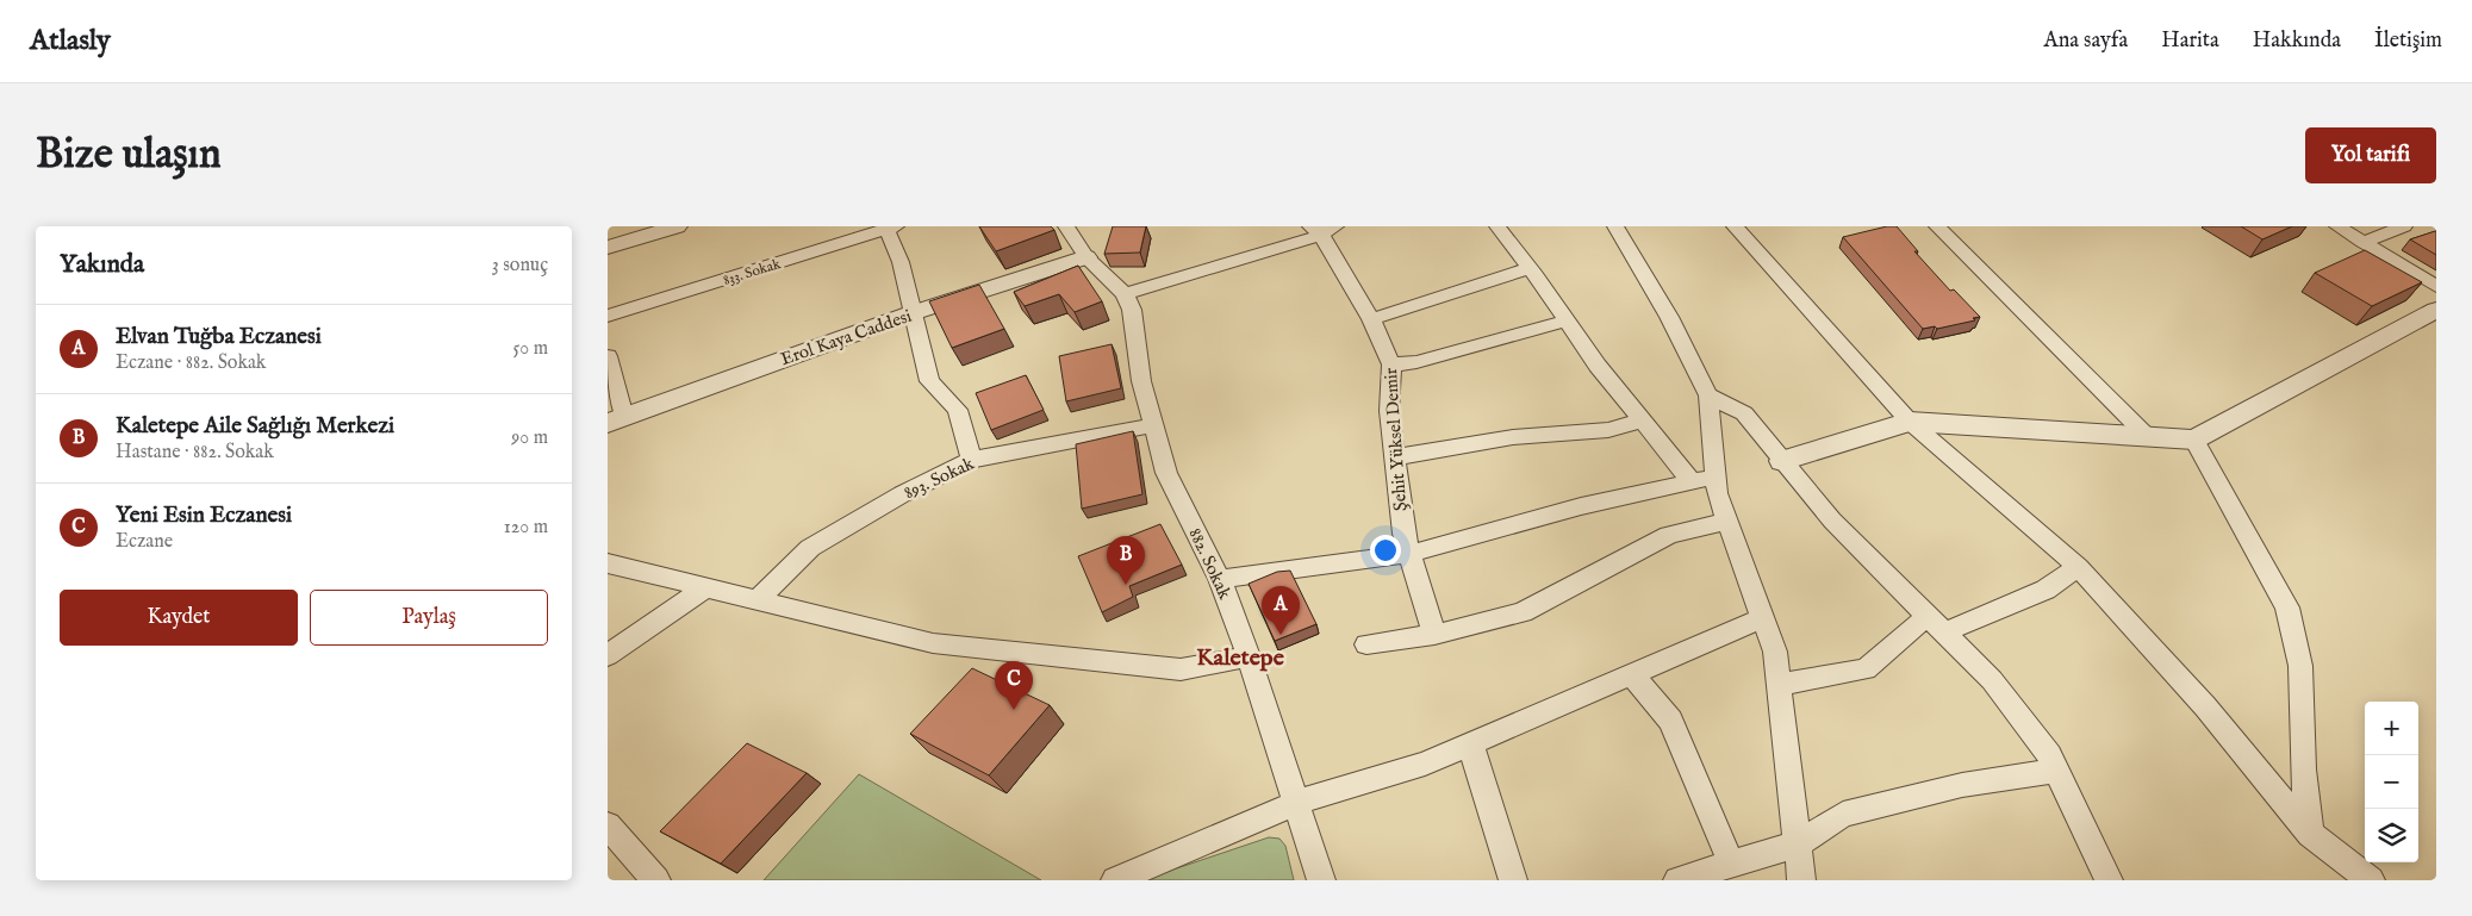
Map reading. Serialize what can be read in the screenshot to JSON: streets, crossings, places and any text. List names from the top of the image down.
{
  "streets": {
    "street": [
      "833. Sokak",
      "Erol Kaya Caddesi",
      "Şehit Yüksel Demir",
      "893. Sokak",
      "882. Sokak"
    ]
  },
  "crossings": [
    ["Erol Kaya Caddesi", "882. Sokak"],
    ["893. Sokak", "882. Sokak"]
  ],
  "districts": ["Kaletepe"],
  "page": {
    "header": "Atlasly",
    "nav": [
      "Ana sayfa",
      "Harita",
      "Hakkında",
      "İletişim"
    ],
    "buttons": [
      "Yol tarifi",
      ["Kaydet", "Paylaş"]
    ],
    "title": "Bize ulaşın",
    "heading": ["Yakında", "3 sonuç"],
    "list": [
      {
        "mark": "A",
        "name": "Elvan Tuğba Eczanesi",
        "note": "Eczane · 882. Sokak",
        "value": "50 m"
      },
      {
        "mark": "B",
        "name": "Kaletepe Aile Sağlığı Merkezi",
        "note": "Hastane · 882. Sokak",
        "value": "90 m"
      },
      {
        "mark": "C",
        "name": "Yeni Esin Eczanesi",
        "note": "Eczane",
        "value": "120 m"
      }
    ],
    "pins": ["B", "A", "C"],
    "map_buttons": ["+", "−"]
  }
}
